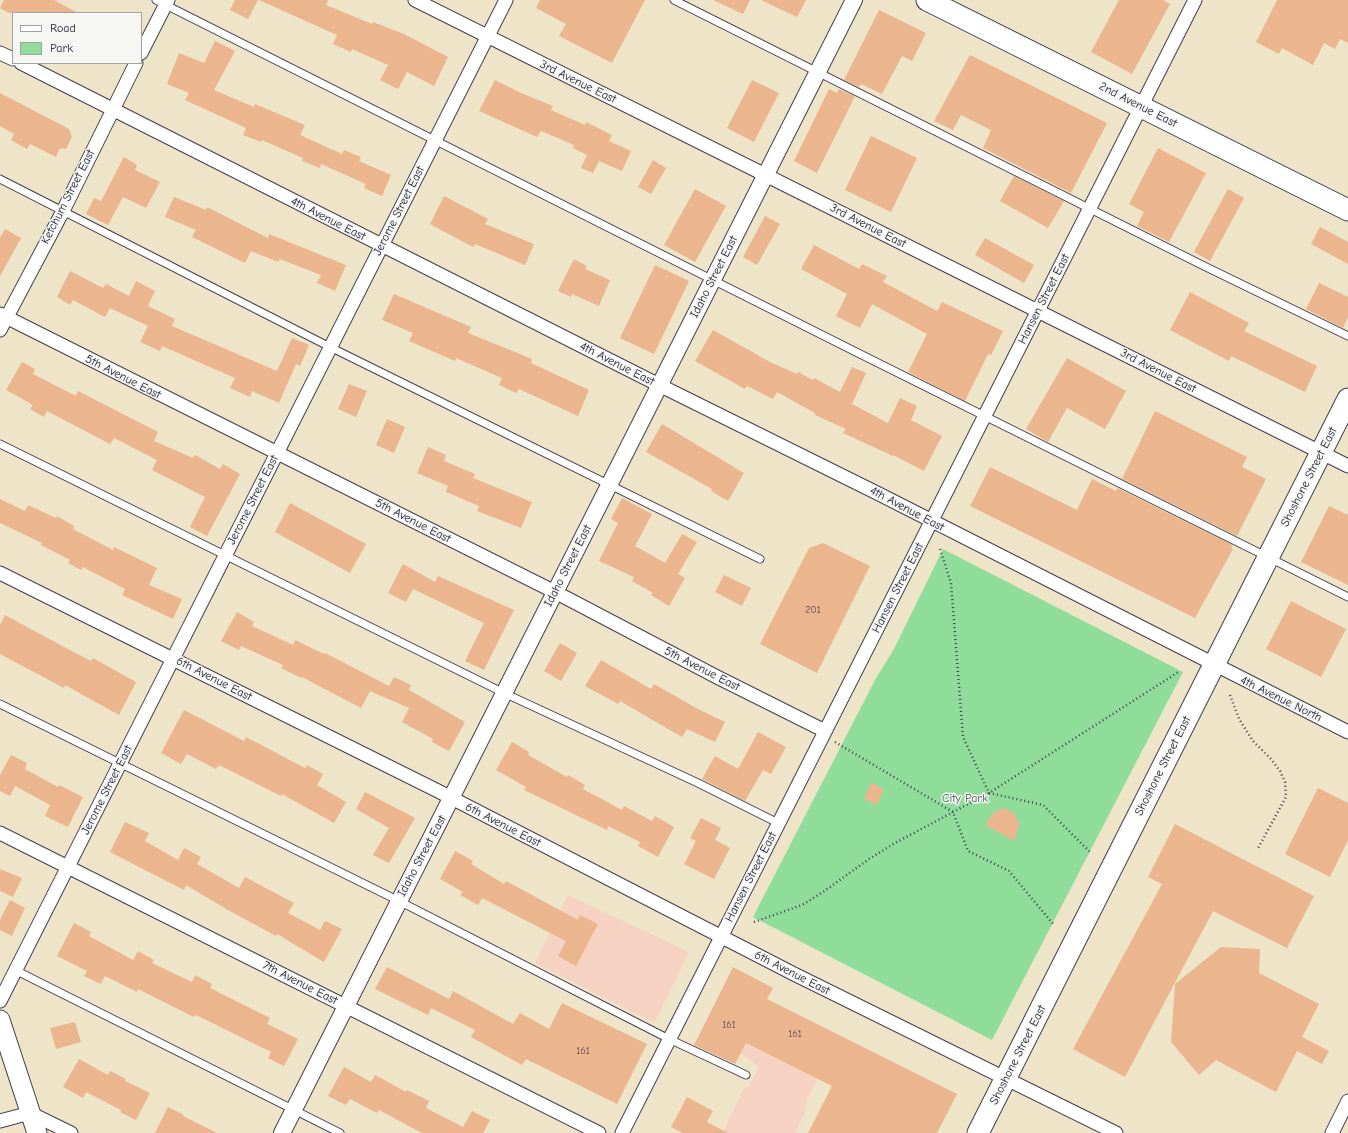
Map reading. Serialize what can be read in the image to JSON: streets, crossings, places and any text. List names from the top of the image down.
{
  "streets": {
    "main road": ["2nd Avenue East", "Shoshone Street East"],
    "street": [
      "3rd Avenue East",
      "Ketchum Street East",
      "Jerome Street East",
      "4th Avenue East",
      "Idaho Street East",
      "Hansen Street East",
      "5th Avenue East",
      "6th Avenue East",
      "4th Avenue North",
      "7th Avenue East"
    ]
  },
  "crossings": [
    ["3rd Avenue East", "Jerome Street East"],
    ["3rd Avenue East", "Idaho Street East"],
    ["3rd Avenue East", "Hansen Street East"],
    ["3rd Avenue East", "Shoshone Street East"],
    ["2nd Avenue East", "Hansen Street East"],
    ["Ketchum Street East", "4th Avenue East"],
    ["Ketchum Street East", "5th Avenue East"],
    ["Jerome Street East", "4th Avenue East"],
    ["Jerome Street East", "5th Avenue East"],
    ["Jerome Street East", "6th Avenue East"],
    ["Jerome Street East", "7th Avenue East"],
    ["4th Avenue East", "Idaho Street East"],
    ["4th Avenue East", "Hansen Street East"],
    ["4th Avenue East", "Shoshone Street East"],
    ["4th Avenue East", "4th Avenue North"],
    ["Idaho Street East", "5th Avenue East"],
    ["Idaho Street East", "6th Avenue East"],
    ["Idaho Street East", "7th Avenue East"],
    ["Hansen Street East", "5th Avenue East"],
    ["Hansen Street East", "6th Avenue East"],
    ["Shoshone Street East", "6th Avenue East"],
    ["Shoshone Street East", "4th Avenue North"]
  ],
  "parks": ["City Park"],
  "house_numbers": [
    "201",
    "161",
    "161",
    "161"
  ],
  "legend": ["Road", "Park"]
}
